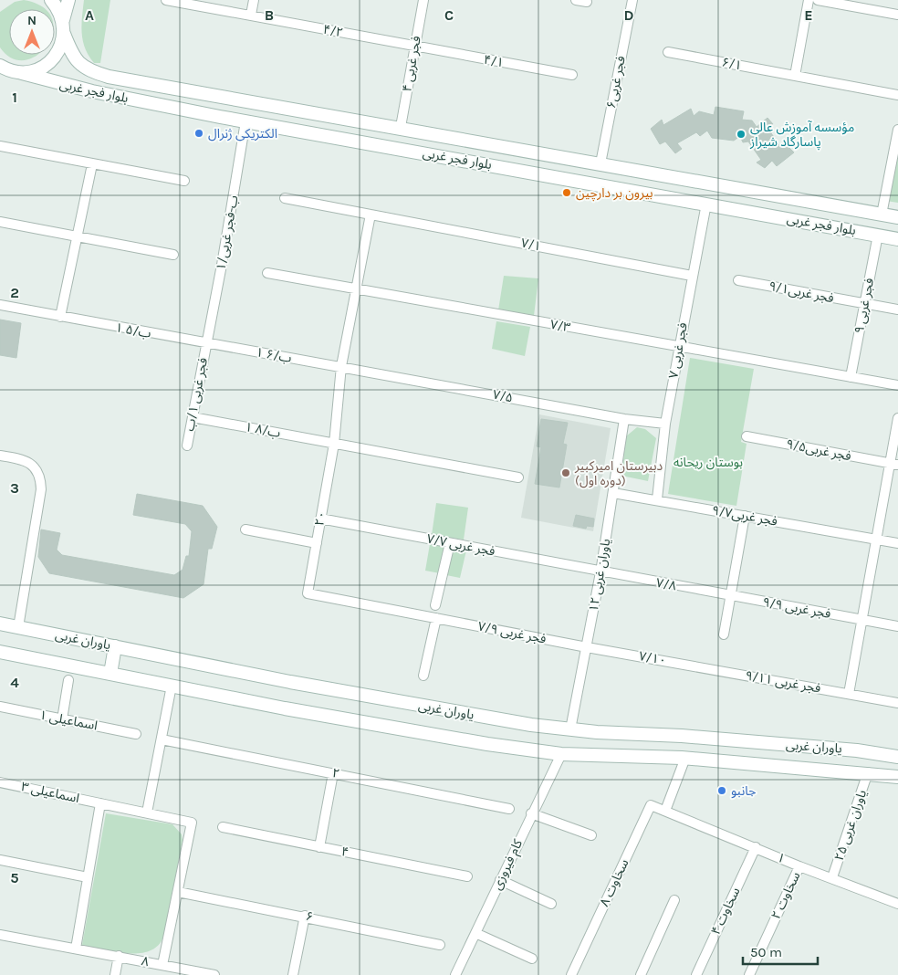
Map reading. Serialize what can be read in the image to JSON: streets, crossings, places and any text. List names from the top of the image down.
{
  "streets": {
    "main road": ["بلوار فجر غربی", "یاوران غربی"],
    "street": [
      "۴/۲",
      "۴/۱",
      "۴ فجر غربی",
      "۶/۱",
      "فجر غربی۶",
      "۱/ب-فجر غربی",
      "۷/۱",
      "فجر غربی۹/۱",
      "۹ فجر غربی",
      "۷/۳",
      "۱ ب/۵",
      "۷ فجر غربی",
      "۱ ب/۶",
      "فجر غربی ۱/ب",
      "۷/۵",
      "۱ ب/۸",
      "فجر غربی۹/۵",
      "فجر غربی۹/۷",
      "۲۰",
      "۷/۷ فجر غربی",
      "۱۲ یاوران غربی",
      "۷/۸",
      "۹/۹ فجر غربی",
      "۷/۹ فجر غربی",
      "۷/۱۰",
      "۹/۱۱ فجر غربی",
      "اسماعیلی ۱",
      "۲",
      "اسماعیلی ۳",
      "یاوران غربی ۲۵",
      "۴",
      "۱",
      "کام فیروزی",
      "سخاوت ۸",
      "سخاوت ۲",
      "سخاوت ۴",
      "۶",
      "۸"
    ]
  },
  "crossings": [
    ["۴/۲", "۴/۱"],
    ["۴/۲", "۴ فجر غربی"],
    ["۴/۱", "۴ فجر غربی"],
    ["۴ فجر غربی", "بلوار فجر غربی"],
    ["فجر غربی۶", "بلوار فجر غربی"],
    ["بلوار فجر غربی", "۱/ب-فجر غربی"],
    ["بلوار فجر غربی", "۹ فجر غربی"],
    ["بلوار فجر غربی", "۷ فجر غربی"],
    ["۱/ب-فجر غربی", "۱ ب/۵"],
    ["۱/ب-فجر غربی", "۱ ب/۶"],
    ["۱/ب-فجر غربی", "فجر غربی ۱/ب"],
    ["۷/۱", "۷ فجر غربی"],
    ["۷/۱", "۲۰"],
    ["فجر غربی۹/۱", "۹ فجر غربی"],
    ["۹ فجر غربی", "۷/۳"],
    ["۷/۳", "۷ فجر غربی"],
    ["۷/۳", "۲۰"],
    ["۱ ب/۵", "۱ ب/۶"],
    ["۱ ب/۵", "فجر غربی ۱/ب"],
    ["۷ فجر غربی", "۷/۵"],
    ["۷ فجر غربی", "فجر غربی۹/۷"],
    ["۱ ب/۶", "فجر غربی ۱/ب"],
    ["۱ ب/۶", "۷/۵"],
    ["۱ ب/۶", "۲۰"],
    ["فجر غربی ۱/ب", "۱ ب/۸"],
    ["۷/۵", "۲۰"],
    ["۷/۵", "۱۲ یاوران غربی"],
    ["۱ ب/۸", "۲۰"],
    ["فجر غربی۹/۷", "۱۲ یاوران غربی"],
    ["۲۰", "۷/۷ فجر غربی"],
    ["۲۰", "۷/۹ فجر غربی"],
    ["۷/۷ فجر غربی", "۱۲ یاوران غربی"],
    ["۷/۷ فجر غربی", "۷/۸"],
    ["۱۲ یاوران غربی", "۷/۸"],
    ["۱۲ یاوران غربی", "۷/۹ فجر غربی"],
    ["۱۲ یاوران غربی", "یاوران غربی"],
    ["۱۲ یاوران غربی", "۷/۱۰"],
    ["۷/۸", "۹/۹ فجر غربی"],
    ["۷/۹ فجر غربی", "۷/۱۰"],
    ["یاوران غربی", "یاوران غربی ۲۵"],
    ["یاوران غربی", "کام فیروزی"],
    ["۷/۱۰", "۹/۱۱ فجر غربی"],
    ["اسماعیلی ۳", "۶"],
    ["یاوران غربی ۲۵", "۱"],
    ["۱", "سخاوت ۸"],
    ["۱", "سخاوت ۲"],
    ["۱", "سخاوت ۴"]
  ],
  "parks": ["بوستان ریحانه"],
  "places": [
    "الکتریکی ژنرال",
    "مؤسسه آموزش عالی پاسارگاد شیراز",
    "بیرون بر دارچین",
    "دبیرستان امیرکبیر (دوره اول)",
    "جانبو"
  ],
  "scale_bar": "50 m",
  "north": "top",
  "grid": {
    "columns": [
      "A",
      "B",
      "C",
      "D",
      "E"
    ],
    "rows": [
      "1",
      "2",
      "3",
      "4",
      "5"
    ]
  }
}
